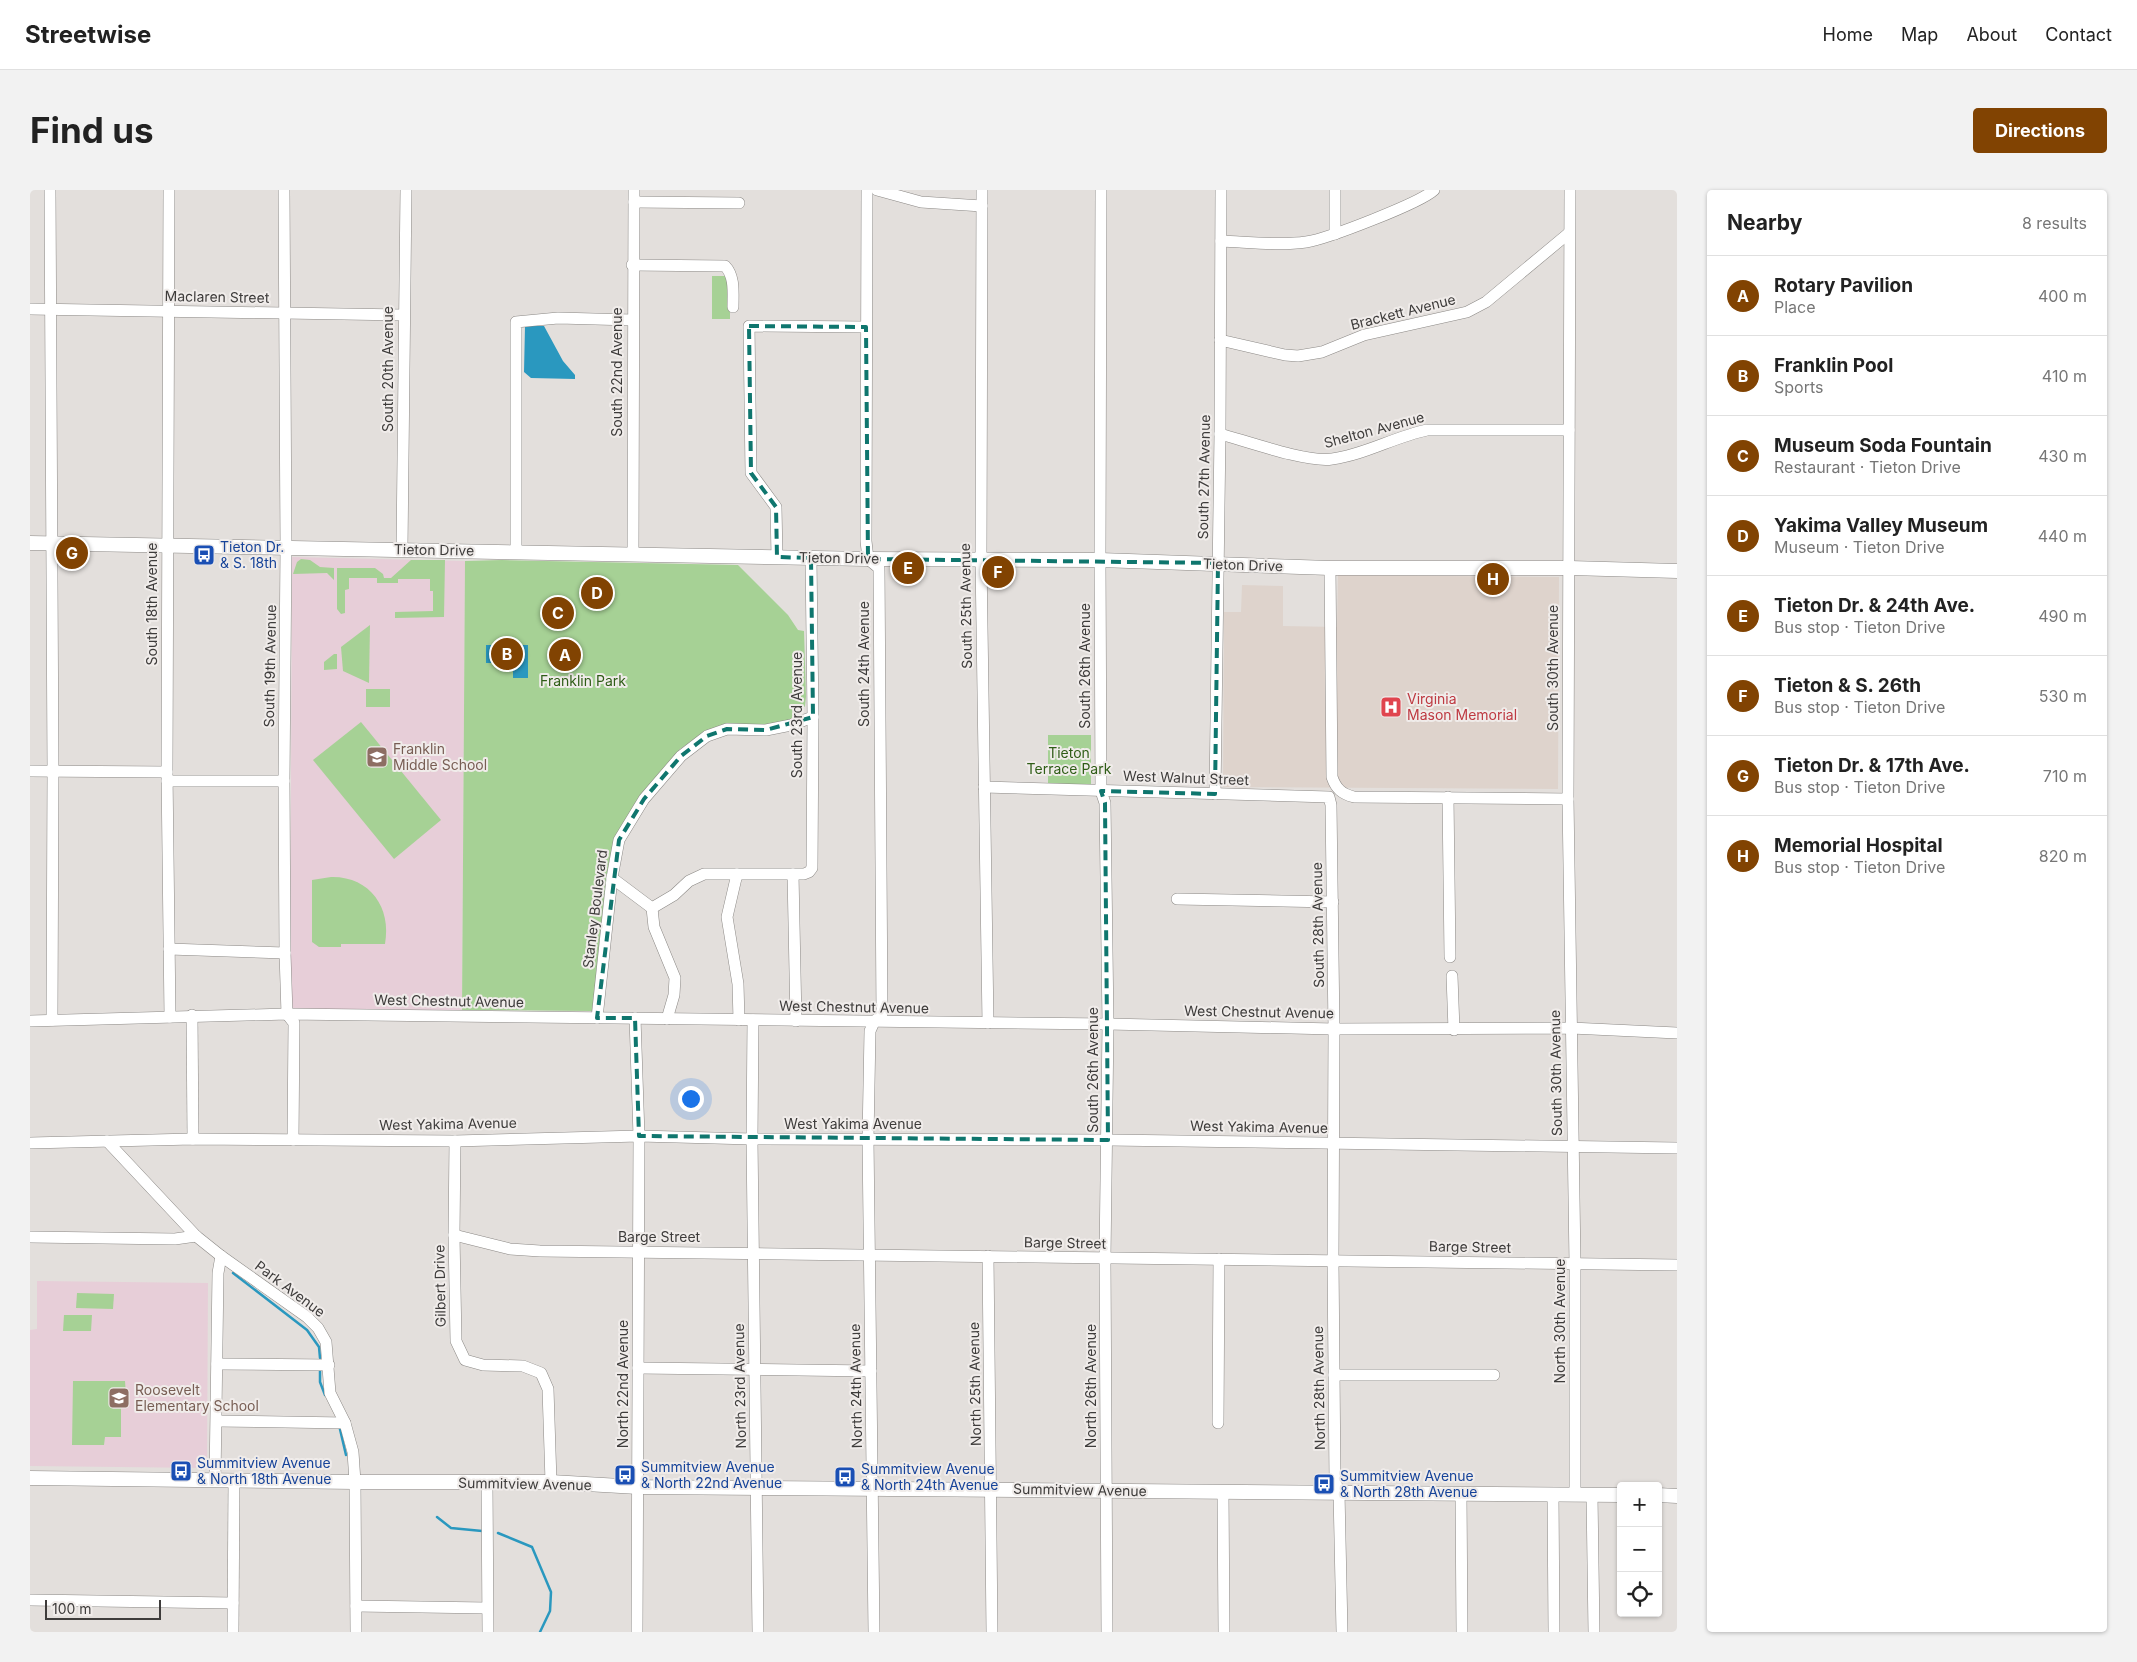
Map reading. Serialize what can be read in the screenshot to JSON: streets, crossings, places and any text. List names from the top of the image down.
{
  "streets": {
    "main road": ["Tieton Drive", "Summitview Avenue"],
    "street": [
      "Maclaren Street",
      "Brackett Avenue",
      "South 20th Avenue",
      "South 22nd Avenue",
      "Shelton Avenue",
      "South 27th Avenue",
      "South 18th Avenue",
      "South 25th Avenue",
      "South 24th Avenue",
      "South 19th Avenue",
      "South 26th Avenue",
      "South 30th Avenue",
      "South 23rd Avenue",
      "West Walnut Street",
      "Stanley Boulevard",
      "South 28th Avenue",
      "West Chestnut Avenue",
      "West Yakima Avenue",
      "Barge Street",
      "Gilbert Drive",
      "Park Avenue",
      "North 30th Avenue",
      "North 22nd Avenue",
      "North 25th Avenue",
      "North 23rd Avenue",
      "North 24th Avenue",
      "North 26th Avenue",
      "North 28th Avenue"
    ]
  },
  "crossings": [
    ["Maclaren Street", "South 20th Avenue"],
    ["Maclaren Street", "South 18th Avenue"],
    ["Maclaren Street", "South 19th Avenue"],
    ["Brackett Avenue", "South 27th Avenue"],
    ["Brackett Avenue", "South 30th Avenue"],
    ["South 20th Avenue", "Tieton Drive"],
    ["South 22nd Avenue", "Tieton Drive"],
    ["Shelton Avenue", "South 27th Avenue"],
    ["Shelton Avenue", "South 30th Avenue"],
    ["South 27th Avenue", "Tieton Drive"],
    ["South 27th Avenue", "West Walnut Street"],
    ["Tieton Drive", "South 18th Avenue"],
    ["Tieton Drive", "South 25th Avenue"],
    ["Tieton Drive", "South 24th Avenue"],
    ["Tieton Drive", "South 19th Avenue"],
    ["Tieton Drive", "South 26th Avenue"],
    ["Tieton Drive", "South 30th Avenue"],
    ["Tieton Drive", "South 23rd Avenue"],
    ["South 18th Avenue", "West Chestnut Avenue"],
    ["South 25th Avenue", "West Walnut Street"],
    ["South 25th Avenue", "West Chestnut Avenue"],
    ["South 24th Avenue", "West Chestnut Avenue"],
    ["South 24th Avenue", "West Yakima Avenue"],
    ["South 24th Avenue", "North 24th Avenue"],
    ["South 19th Avenue", "West Chestnut Avenue"],
    ["South 19th Avenue", "West Yakima Avenue"],
    ["South 26th Avenue", "West Walnut Street"],
    ["South 26th Avenue", "West Chestnut Avenue"],
    ["South 26th Avenue", "West Yakima Avenue"],
    ["South 26th Avenue", "North 26th Avenue"],
    ["South 30th Avenue", "West Chestnut Avenue"],
    ["South 30th Avenue", "West Yakima Avenue"],
    ["South 30th Avenue", "North 30th Avenue"],
    ["South 23rd Avenue", "Stanley Boulevard"],
    ["West Walnut Street", "South 28th Avenue"],
    ["Stanley Boulevard", "West Chestnut Avenue"],
    ["South 28th Avenue", "West Chestnut Avenue"],
    ["South 28th Avenue", "West Yakima Avenue"],
    ["South 28th Avenue", "North 28th Avenue"],
    ["West Yakima Avenue", "Gilbert Drive"],
    ["West Yakima Avenue", "Park Avenue"],
    ["West Yakima Avenue", "North 30th Avenue"],
    ["West Yakima Avenue", "North 22nd Avenue"],
    ["West Yakima Avenue", "North 23rd Avenue"],
    ["West Yakima Avenue", "North 24th Avenue"],
    ["West Yakima Avenue", "North 26th Avenue"],
    ["West Yakima Avenue", "North 28th Avenue"],
    ["Barge Street", "Gilbert Drive"],
    ["Barge Street", "North 30th Avenue"],
    ["Barge Street", "North 22nd Avenue"],
    ["Barge Street", "North 25th Avenue"],
    ["Barge Street", "North 23rd Avenue"],
    ["Barge Street", "North 24th Avenue"],
    ["Barge Street", "North 26th Avenue"],
    ["Barge Street", "North 28th Avenue"],
    ["Gilbert Drive", "Summitview Avenue"],
    ["Park Avenue", "Summitview Avenue"],
    ["North 30th Avenue", "Summitview Avenue"],
    ["North 22nd Avenue", "Summitview Avenue"],
    ["North 25th Avenue", "Summitview Avenue"],
    ["North 23rd Avenue", "Summitview Avenue"],
    ["North 24th Avenue", "Summitview Avenue"],
    ["North 26th Avenue", "Summitview Avenue"],
    ["North 28th Avenue", "Summitview Avenue"]
  ],
  "parks": ["Franklin Park", "Tieton Terrace Park"],
  "places": {
    "bus stop": [
      "Tieton Dr. & S. 18th",
      "Summitview Avenue & North 18th Avenue",
      "Summitview Avenue & North 22nd Avenue",
      "Summitview Avenue & North 24th Avenue",
      "Summitview Avenue & North 28th Avenue"
    ],
    "hospital": ["Virginia Mason Memorial"],
    "school or university": ["Franklin Middle School", "Roosevelt Elementary School"]
  },
  "scale_bar": "100 m",
  "page": {
    "header": "Streetwise",
    "nav": [
      "Home",
      "Map",
      "About",
      "Contact"
    ],
    "buttons": "Directions",
    "title": "Find us",
    "heading": ["Nearby", "8 results"],
    "list": [
      {
        "mark": "A",
        "name": "Rotary Pavilion",
        "note": "Place",
        "value": "400 m"
      },
      {
        "mark": "B",
        "name": "Franklin Pool",
        "note": "Sports",
        "value": "410 m"
      },
      {
        "mark": "C",
        "name": "Museum Soda Fountain",
        "note": "Restaurant · Tieton Drive",
        "value": "430 m"
      },
      {
        "mark": "D",
        "name": "Yakima Valley Museum",
        "note": "Museum · Tieton Drive",
        "value": "440 m"
      },
      {
        "mark": "E",
        "name": "Tieton Dr. & 24th Ave.",
        "note": "Bus stop · Tieton Drive",
        "value": "490 m"
      },
      {
        "mark": "F",
        "name": "Tieton & S. 26th",
        "note": "Bus stop · Tieton Drive",
        "value": "530 m"
      },
      {
        "mark": "G",
        "name": "Tieton Dr. & 17th Ave.",
        "note": "Bus stop · Tieton Drive",
        "value": "710 m"
      },
      {
        "mark": "H",
        "name": "Memorial Hospital",
        "note": "Bus stop · Tieton Drive",
        "value": "820 m"
      }
    ],
    "pins": [
      "G",
      "E",
      "F",
      "H",
      "D",
      "C",
      "B",
      "A"
    ],
    "map_buttons": ["+", "−"],
    "scale": "100 m"
  }
}
